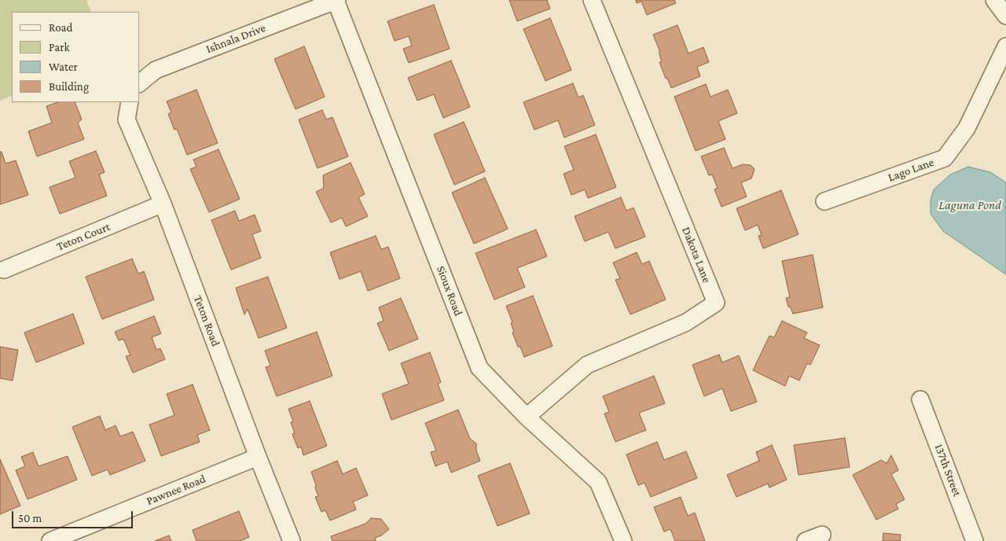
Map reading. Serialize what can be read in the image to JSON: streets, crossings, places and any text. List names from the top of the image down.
{
  "streets": {
    "street": [
      "Ishnala Drive",
      "Lago Lane",
      "Teton Court",
      "Dakota Lane",
      "Sioux Road",
      "Teton Road",
      "137th Street",
      "Pawnee Road"
    ]
  },
  "crossings": [
    ["Ishnala Drive", "Sioux Road"],
    ["Teton Court", "Teton Road"],
    ["Dakota Lane", "Sioux Road"],
    ["Teton Road", "Pawnee Road"]
  ],
  "water": ["Laguna Pond"],
  "legend": [
    "Road",
    "Park",
    "Water",
    "Building"
  ],
  "scale_bar": "50 m"
}
